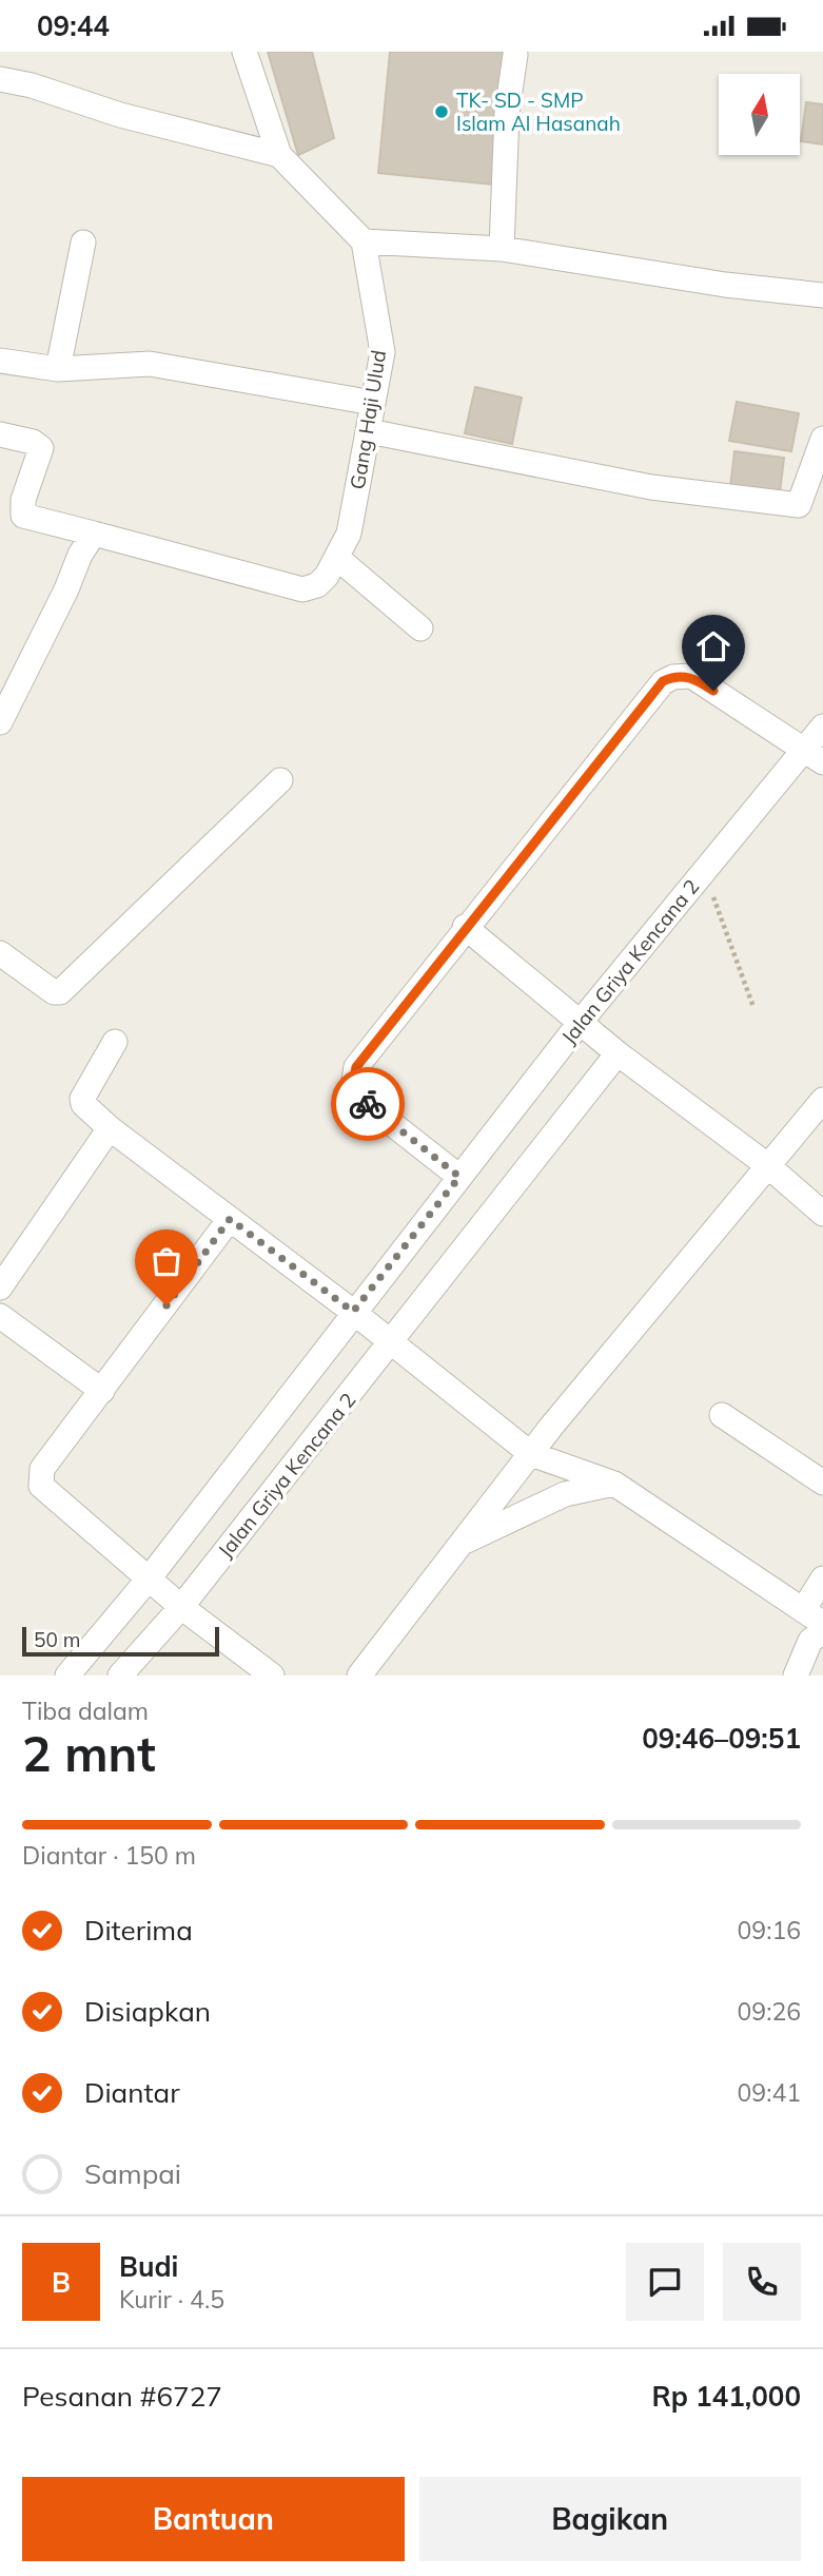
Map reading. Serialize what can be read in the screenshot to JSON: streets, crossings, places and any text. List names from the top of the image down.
{
  "streets": {
    "street": ["Gang Haji Ulud", "Jalan Griya Kencana 2"]
  },
  "places": ["TK- SD - SMP Islam Al Hasanah"],
  "scale_bar": "50 m",
  "north": "top",
  "page": {
    "status": "09:44",
    "scale": "50 m",
    "heading": ["2 mnt", "Tiba dalam", "09:46–09:51"],
    "panel": [
      "Budi",
      "Kurir · 4.5",
      "Pesanan #6727",
      "Rp 141,000"
    ],
    "bar": "Diantar · 150 m",
    "list": [
      ["Diterima", "09:16"],
      ["Disiapkan", "09:26"],
      ["Diantar", "09:41"],
      "Sampai"
    ],
    "round": "B",
    "buttons": ["Bantuan", "Bagikan"]
  }
}
